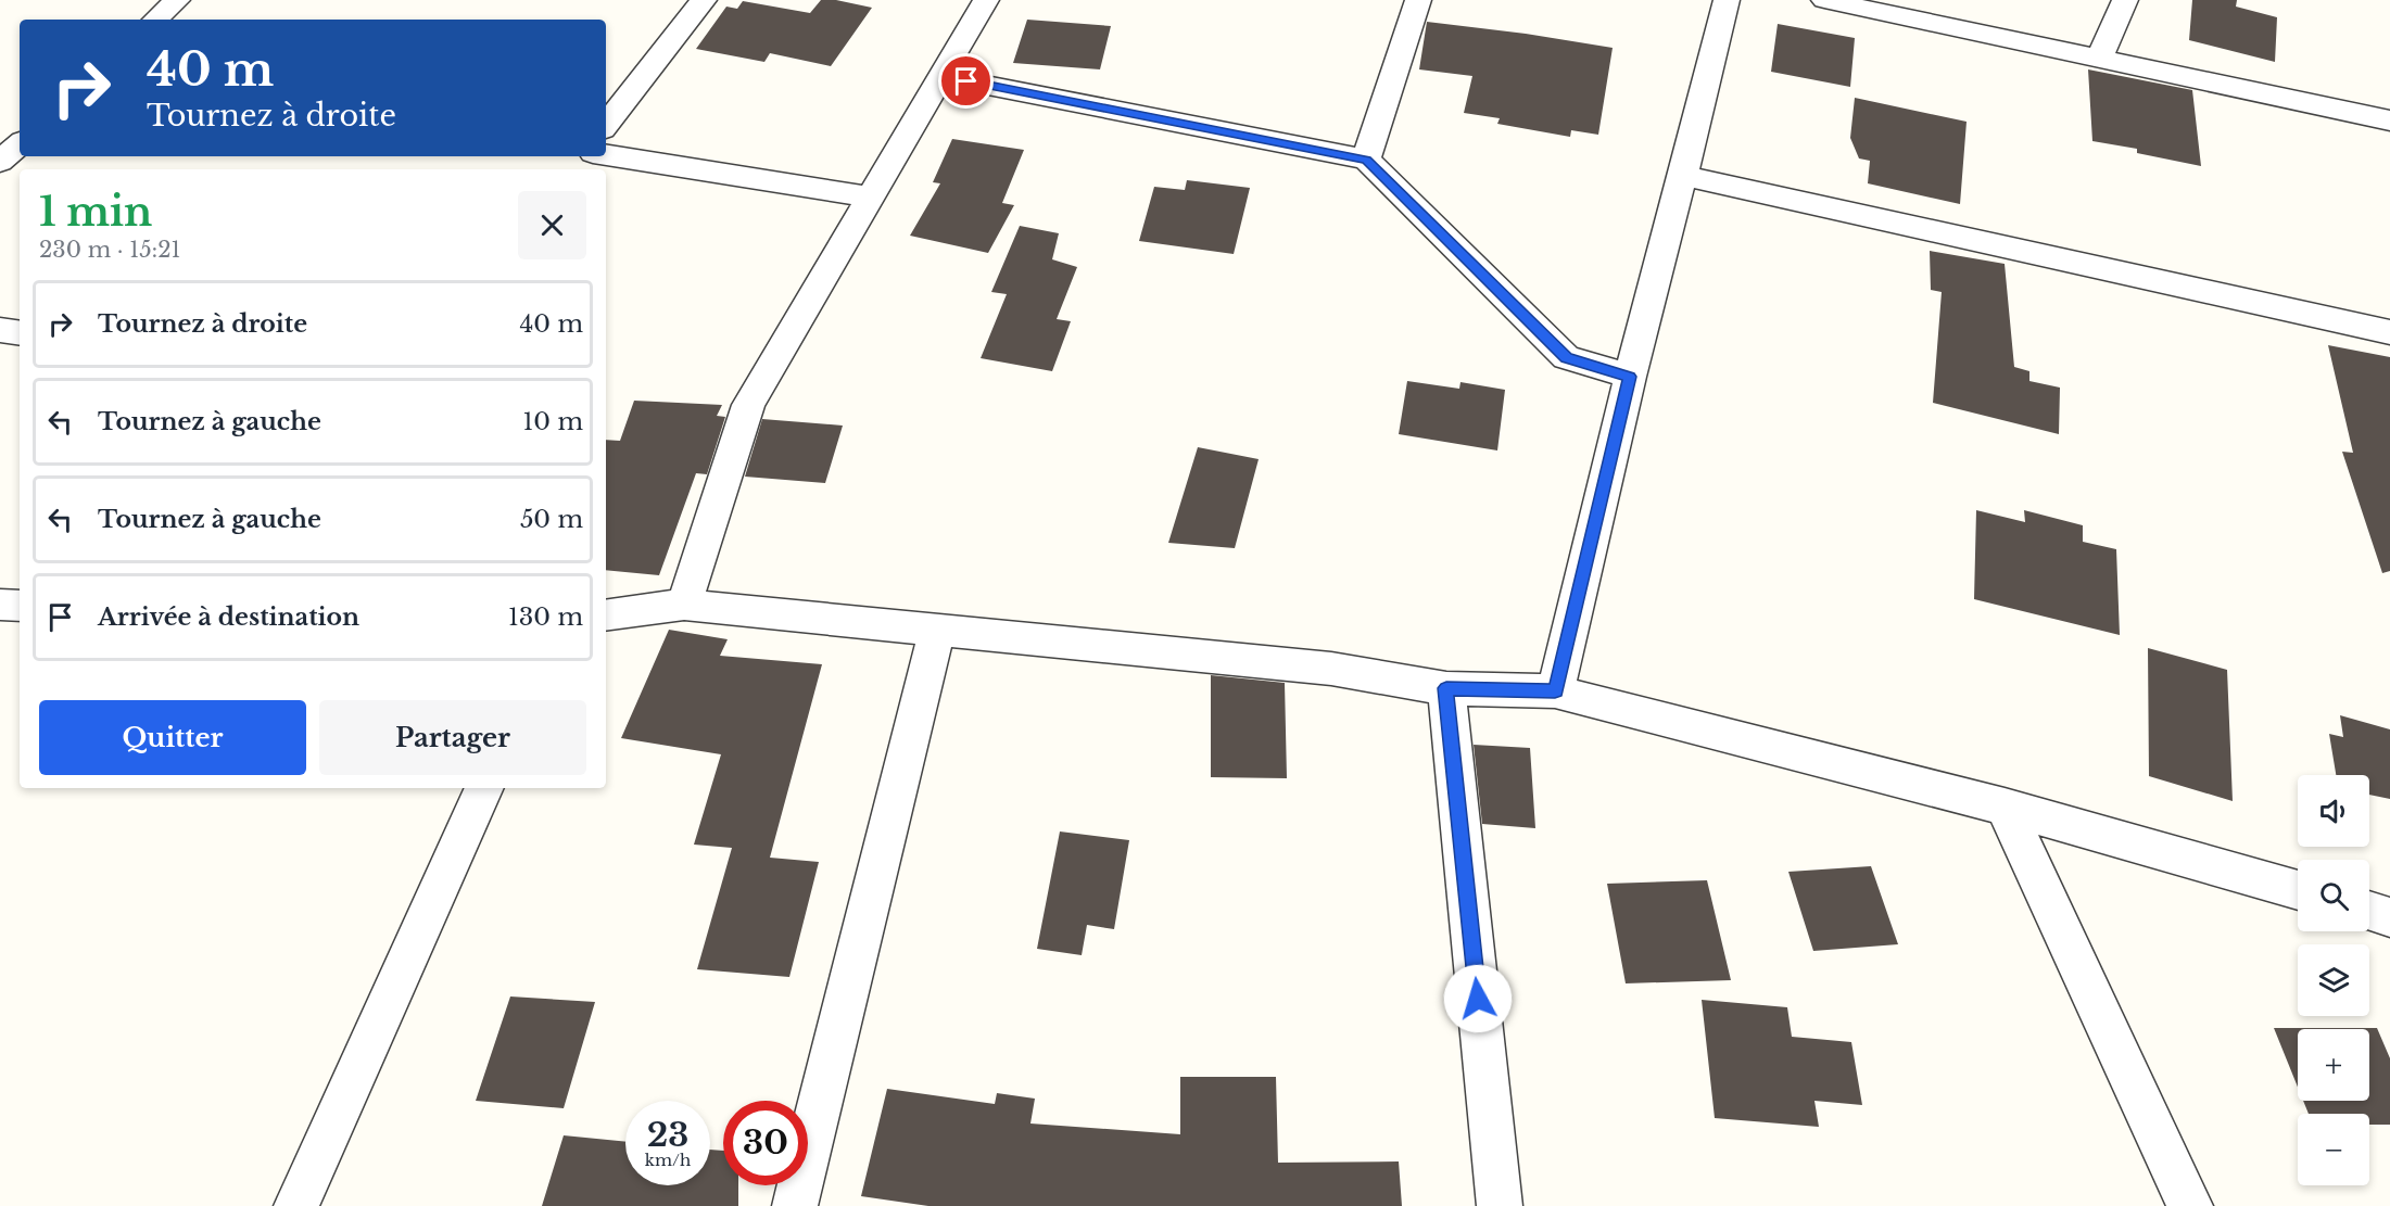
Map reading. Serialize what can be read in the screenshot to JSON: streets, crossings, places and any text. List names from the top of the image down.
{
  "page": {
    "turn": ["40 m", "Tournez à droite"],
    "heading": ["1 min", "230 m · 15:21"],
    "list": [
      {
        "name": "Tournez à droite",
        "value": "40 m"
      },
      {
        "name": "Tournez à gauche",
        "value": "10 m"
      },
      {
        "name": "Tournez à gauche",
        "value": "50 m"
      },
      {
        "name": "Arrivée à destination",
        "value": "130 m"
      }
    ],
    "buttons": ["Quitter", "Partager"],
    "map_buttons": ["+", "−"],
    "speed": "23 km/h",
    "limit": "30"
  }
}
